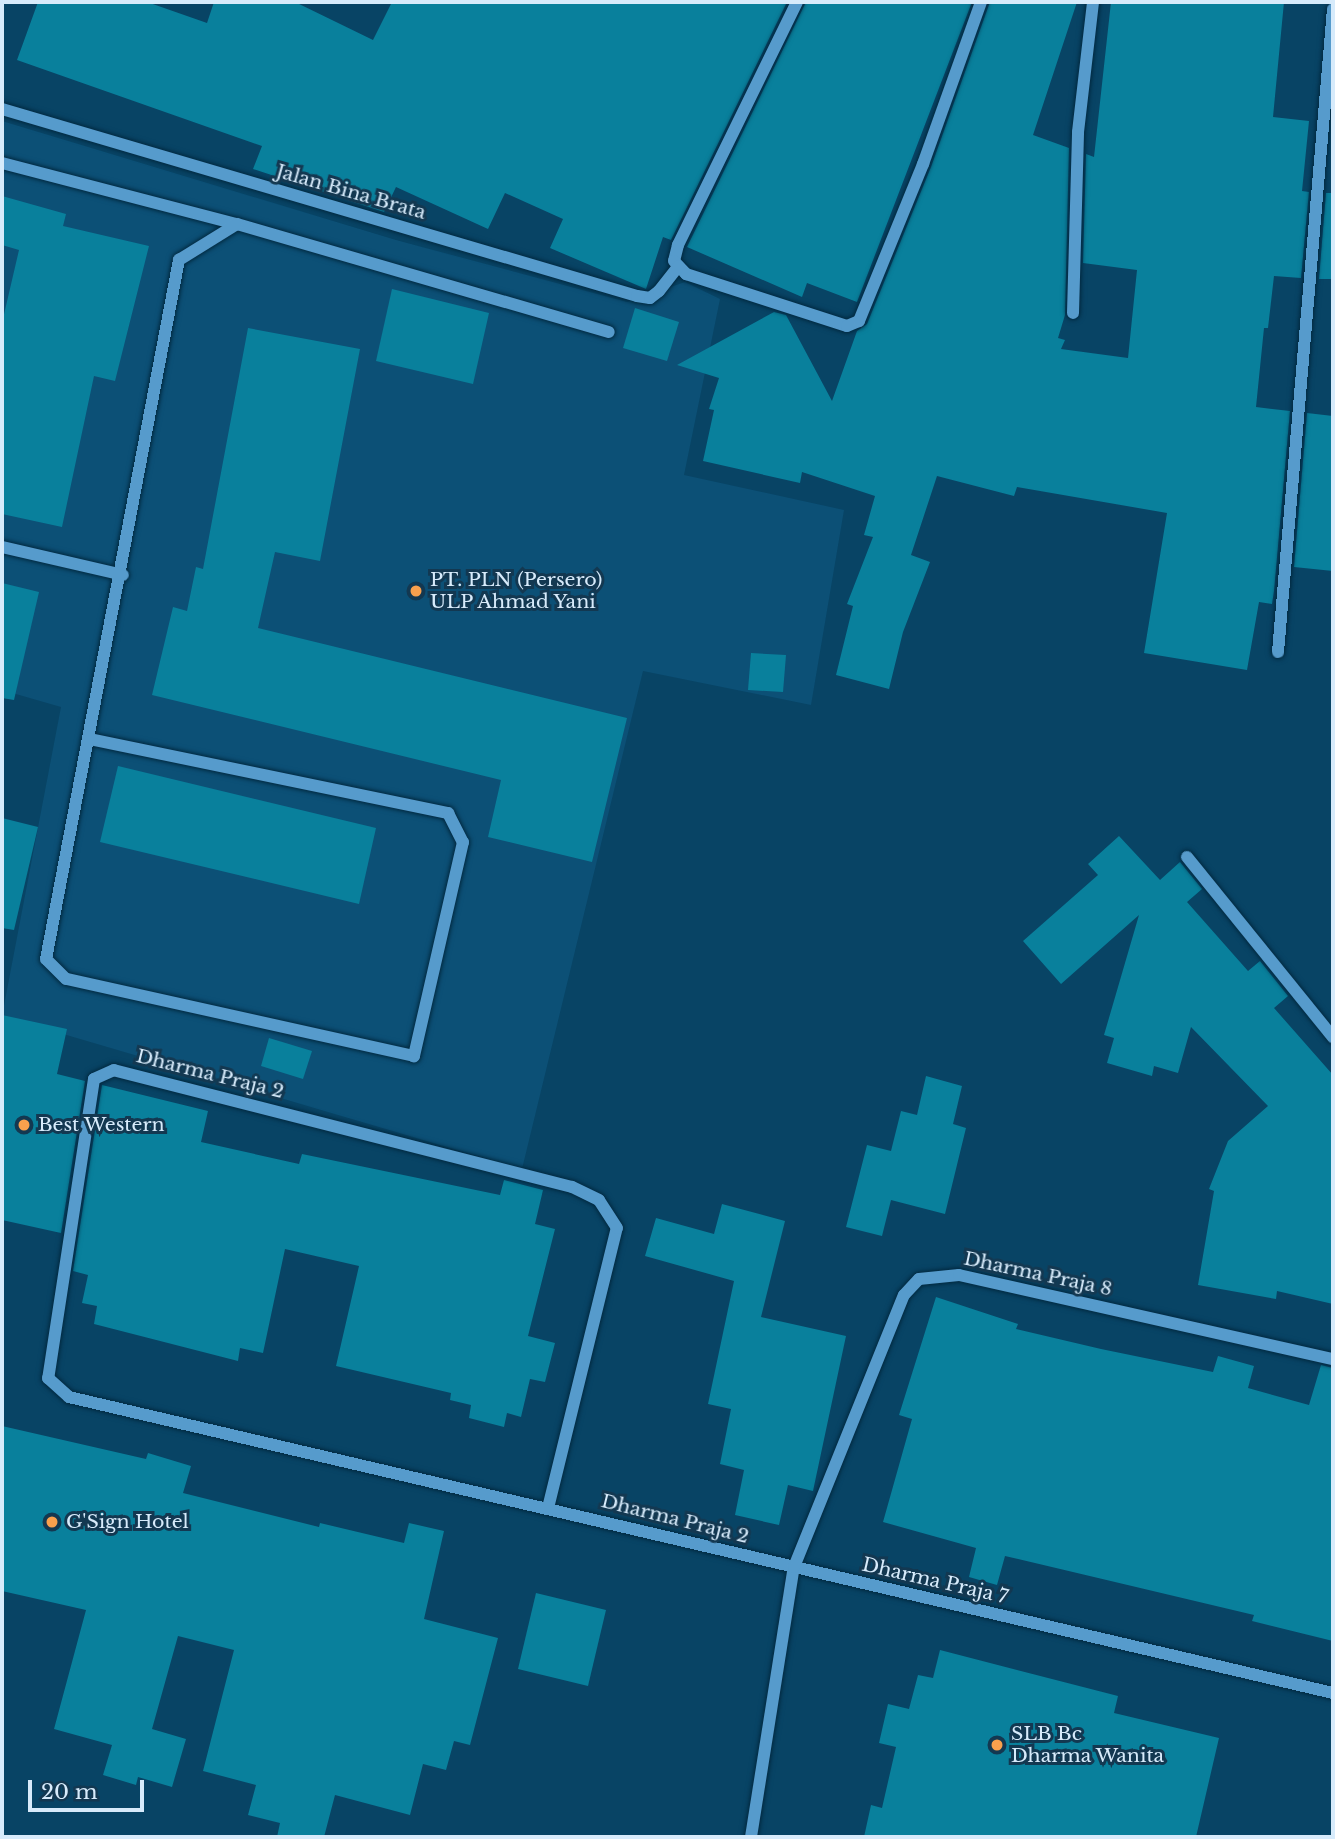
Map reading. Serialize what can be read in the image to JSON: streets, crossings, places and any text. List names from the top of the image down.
{
  "streets": {
    "street": [
      "Jalan Bina Brata",
      "Dharma Praja 2",
      "Dharma Praja 8",
      "Dharma Praja 7"
    ]
  },
  "crossings": [
    ["Dharma Praja 2", "Dharma Praja 8"],
    ["Dharma Praja 2", "Dharma Praja 7"],
    ["Dharma Praja 8", "Dharma Praja 7"]
  ],
  "places": [
    "PT. PLN (Persero) ULP Ahmad Yani",
    "Best Western",
    "G'Sign Hotel",
    "SLB Bc Dharma Wanita"
  ],
  "scale_bar": "20 m"
}
